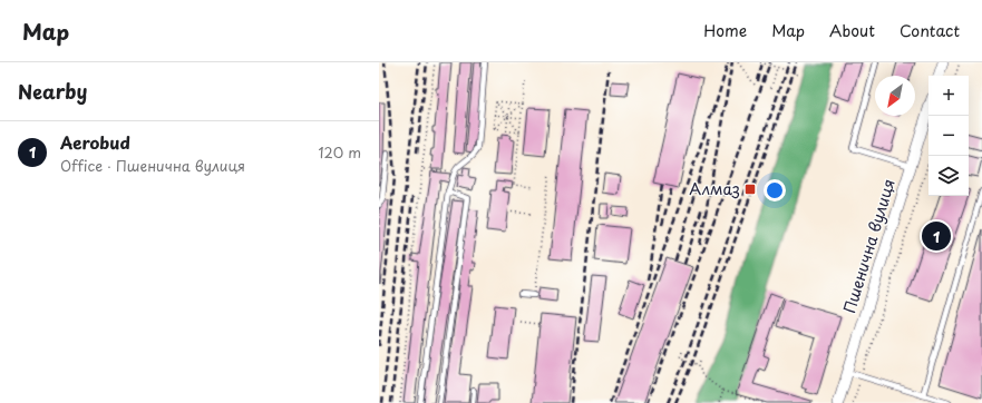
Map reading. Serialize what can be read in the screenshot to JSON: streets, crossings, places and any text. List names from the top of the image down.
{
  "streets": {
    "street": ["Пшенична вулиця"]
  },
  "places": {
    "transit": ["Алмаз"]
  },
  "north": "bottom left",
  "page": {
    "header": "Map",
    "nav": [
      "Home",
      "Map",
      "About",
      "Contact"
    ],
    "heading": "Nearby",
    "map_buttons": ["+", "−"],
    "list": [
      {
        "mark": "1",
        "name": "Aerobud",
        "note": "Office · Пшенична вулиця",
        "value": "120 m"
      }
    ],
    "pins": "1"
  }
}
